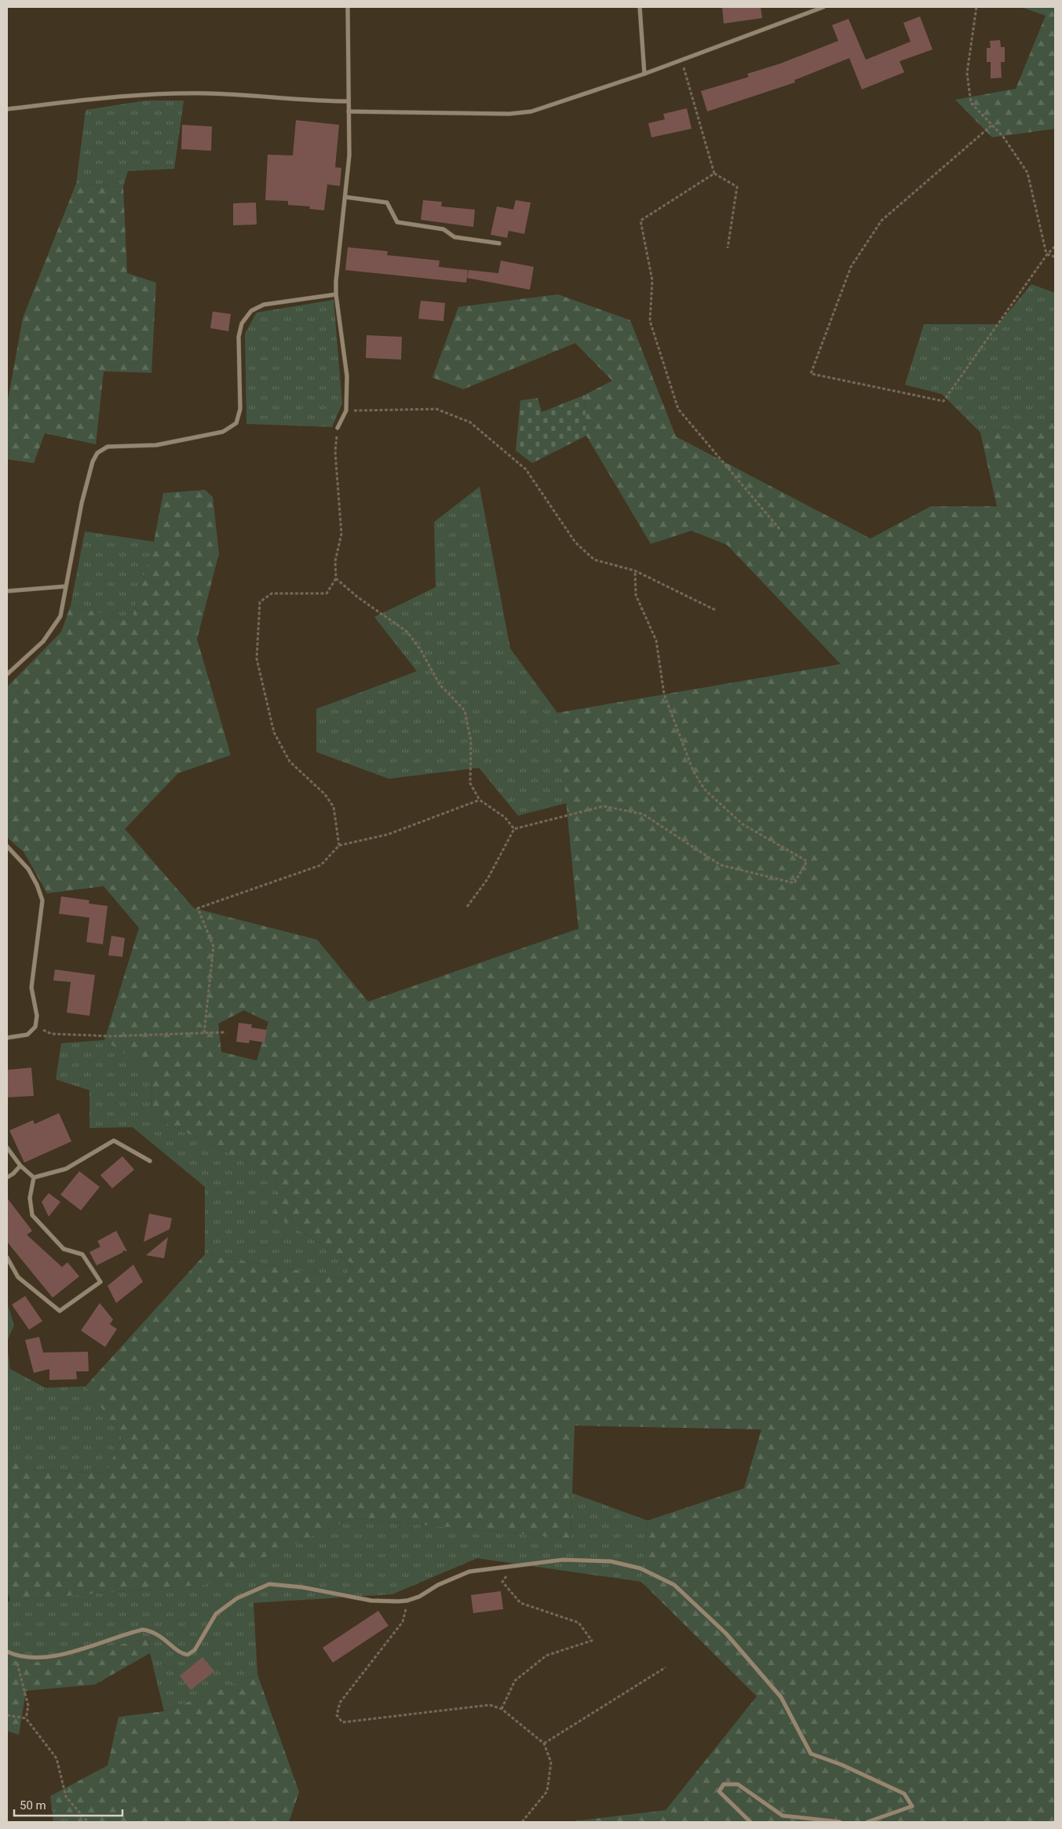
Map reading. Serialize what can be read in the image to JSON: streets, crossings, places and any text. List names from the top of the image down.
{
  "scale_bar": "50 m"
}
